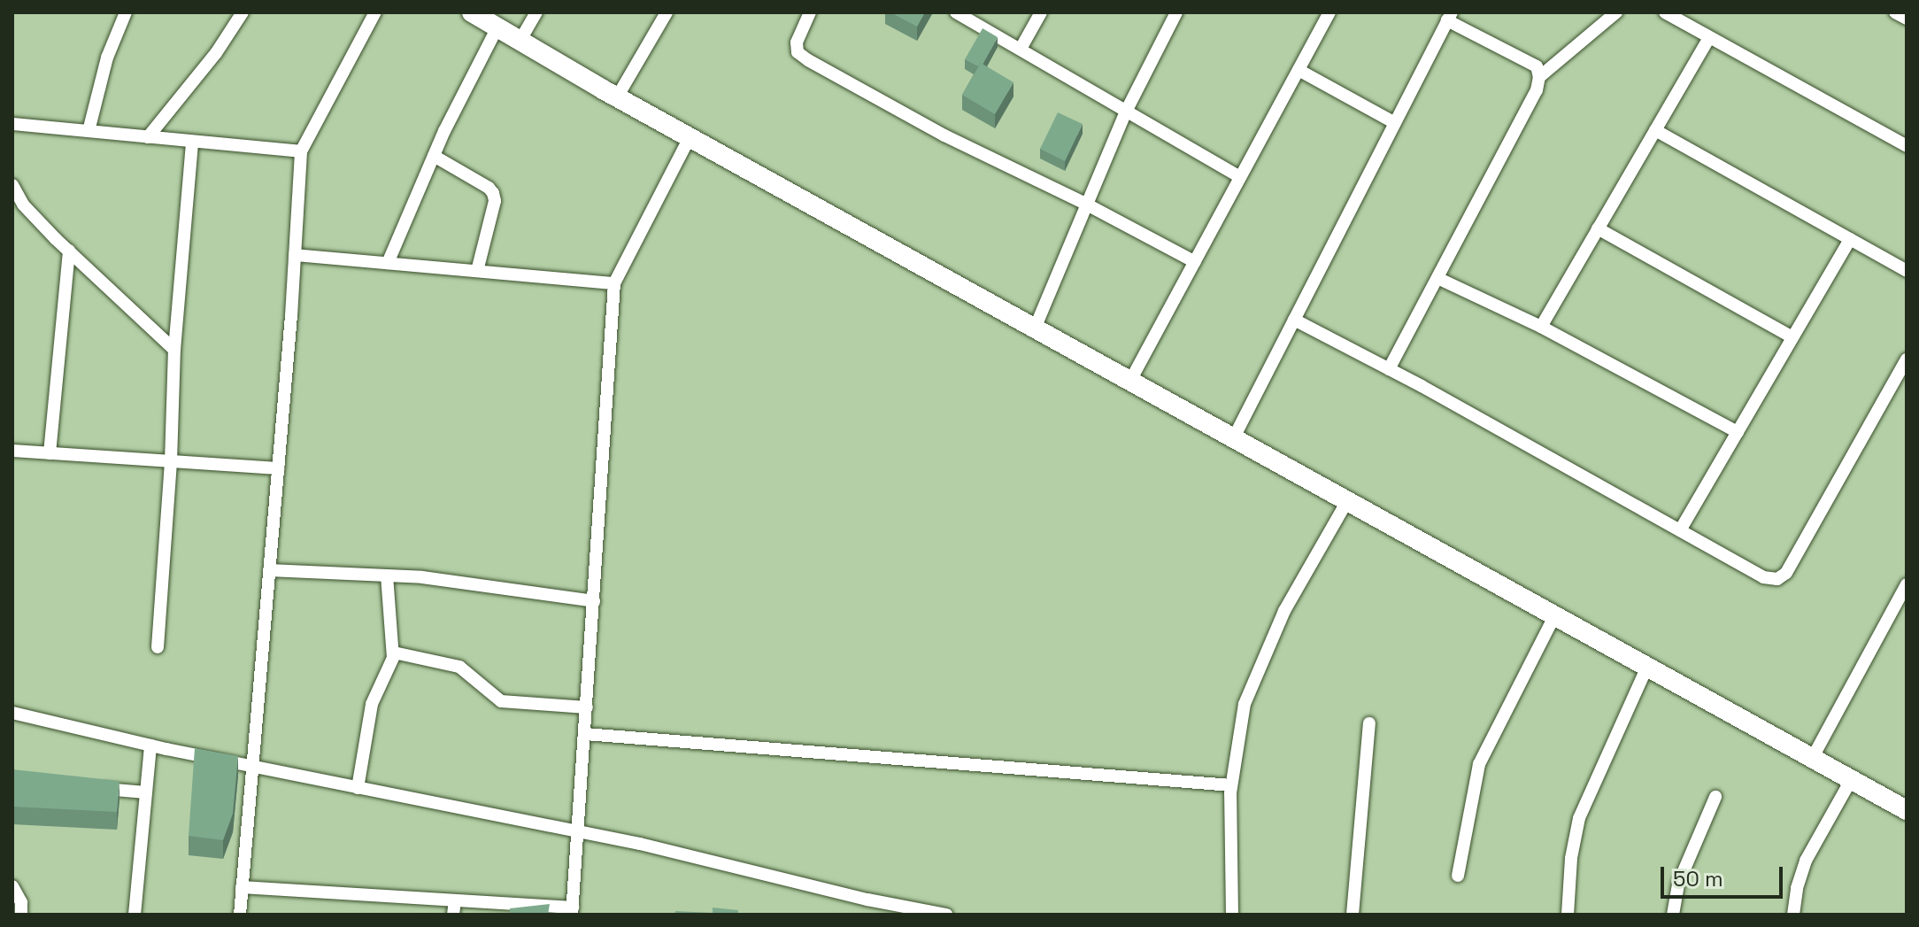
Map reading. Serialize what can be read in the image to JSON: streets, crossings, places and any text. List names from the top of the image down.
{
  "scale_bar": "50 m"
}
